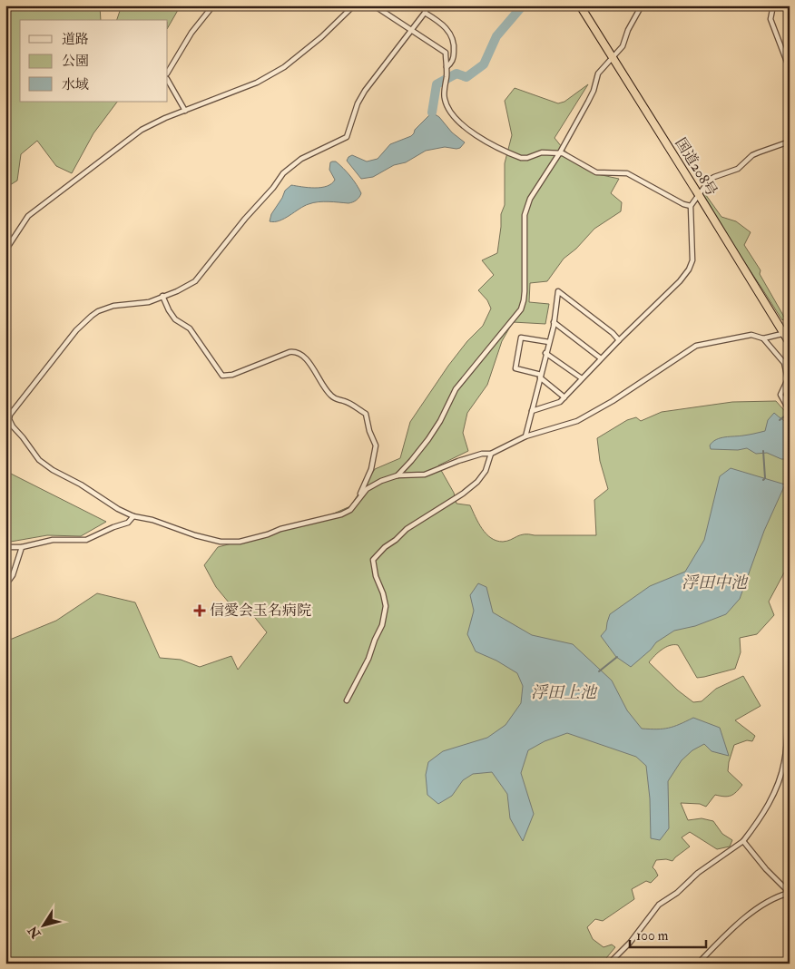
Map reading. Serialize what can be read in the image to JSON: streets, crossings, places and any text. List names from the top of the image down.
{
  "streets": {
    "highway": ["国道208号"]
  },
  "water": ["浮田中池", "浮田上池"],
  "places": {
    "health": ["信愛会玉名病院"]
  },
  "legend": ["道路", "公園", "水域"],
  "scale_bar": "100 m",
  "north": "bottom left"
}
